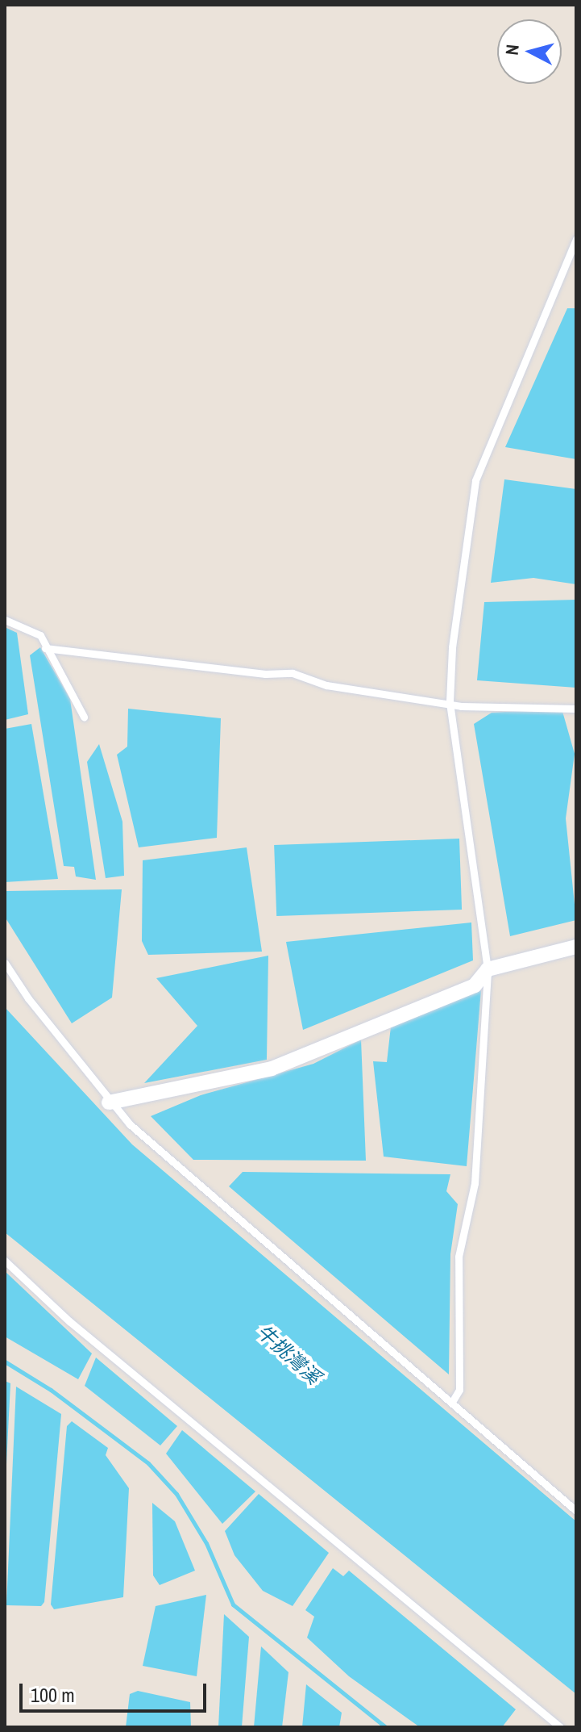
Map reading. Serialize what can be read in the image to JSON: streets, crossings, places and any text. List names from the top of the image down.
{
  "water": ["牛挑灣溪"],
  "scale_bar": "100 m",
  "north": "left"
}
